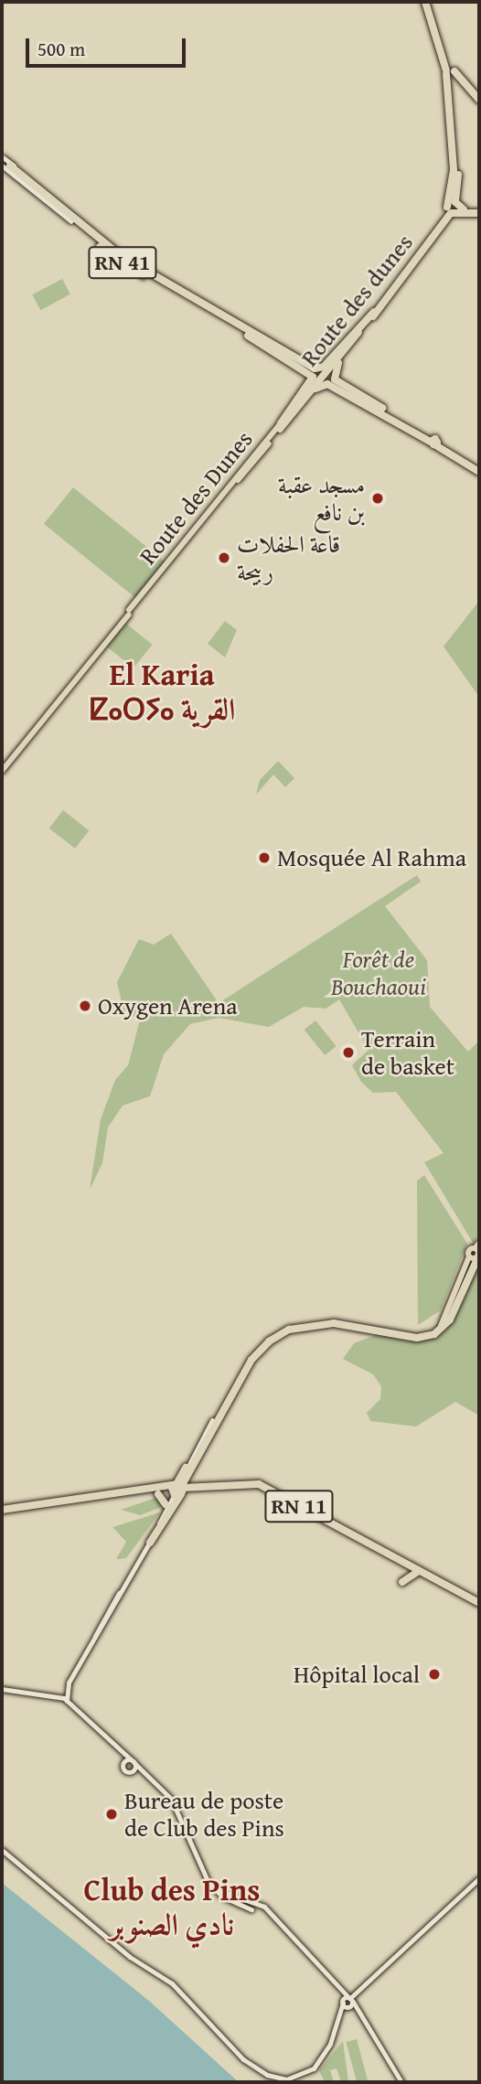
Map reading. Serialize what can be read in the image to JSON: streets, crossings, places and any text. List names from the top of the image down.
{
  "streets": {
    "highway": [
      "RN 41",
      "Route des dunes",
      "Route des Dunes",
      "RN 11"
    ]
  },
  "crossings": [
    ["Route des dunes", "Route des Dunes"]
  ],
  "districts": ["El Karia ⵇⴰⵔⵢⴰ القرية", "Club des Pins نادي الصنوبر"],
  "parks": ["Forêt de Bouchaoui"],
  "places": [
    "مسجد عقبة بن نافع",
    "قاعة الحفلات ربيحة",
    "Mosquée Al Rahma",
    "Oxygen Arena",
    "Terrain de basket",
    "Hôpital local",
    "Bureau de poste de Club des Pins"
  ],
  "scale_bar": "500 m"
}
